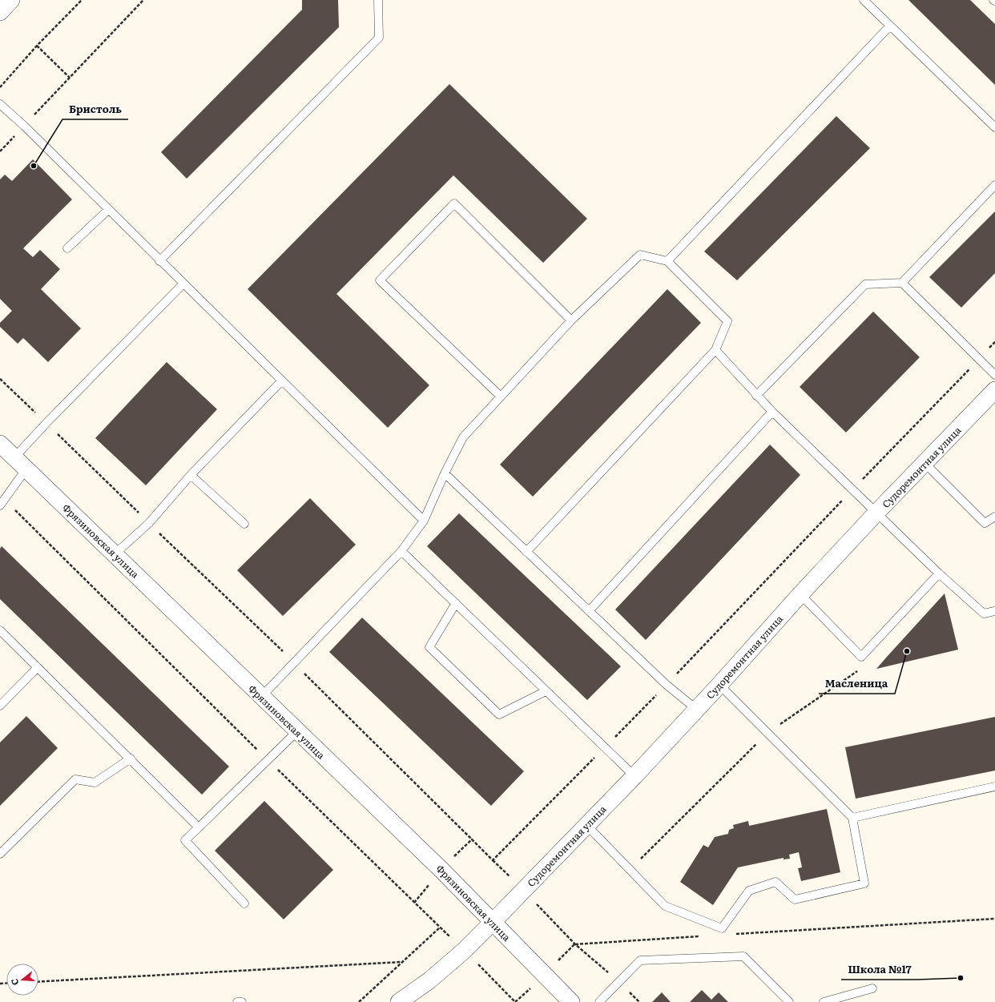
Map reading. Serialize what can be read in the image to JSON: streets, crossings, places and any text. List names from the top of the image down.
{
  "streets": {
    "street": ["Судоремонтная улица", "Фрязиновская улица"]
  },
  "crossings": [
    ["Судоремонтная улица", "Фрязиновская улица"]
  ],
  "places": ["Бристоль", "Масленица", "Школа №17"],
  "north": "left"
}
